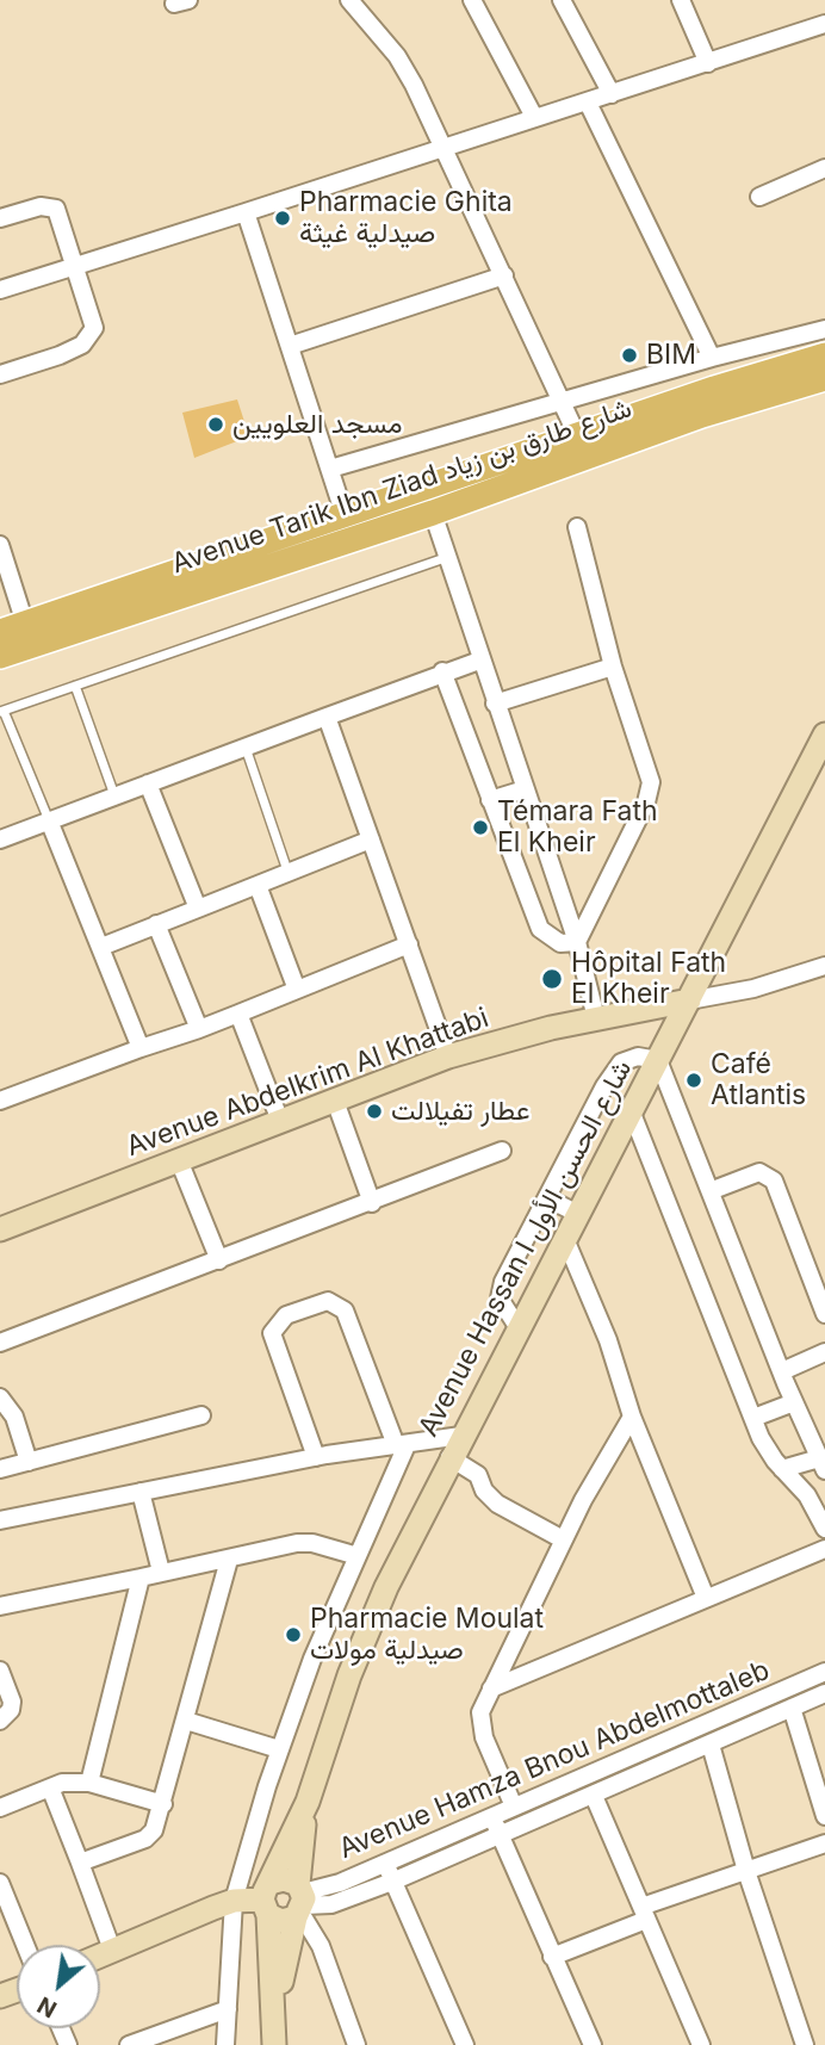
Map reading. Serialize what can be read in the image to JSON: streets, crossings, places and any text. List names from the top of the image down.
{
  "streets": {
    "main road": ["Avenue Tarik Ibn Ziad شارع طارق بن زياد", "Avenue Abdelkrim Al Khattabi", "Avenue Hassan I شارع الحسن الأول"],
    "street": ["Avenue Hamza Bnou Abdelmottaleb"]
  },
  "crossings": [
    ["Avenue Abdelkrim Al Khattabi", "Avenue Hassan I شارع الحسن الأول"],
    ["Avenue Hassan I شارع الحسن الأول", "Avenue Hamza Bnou Abdelmottaleb"]
  ],
  "places": [
    "Pharmacie Ghita صيدلية غيثة",
    "BIM",
    "مسجد العلويين",
    "Témara Fath El Kheir",
    "Hôpital Fath El Kheir",
    "Café Atlantis",
    "عطار تفيلالت",
    "Pharmacie Moulat صيدلية مولات"
  ],
  "north": "bottom left"
}
